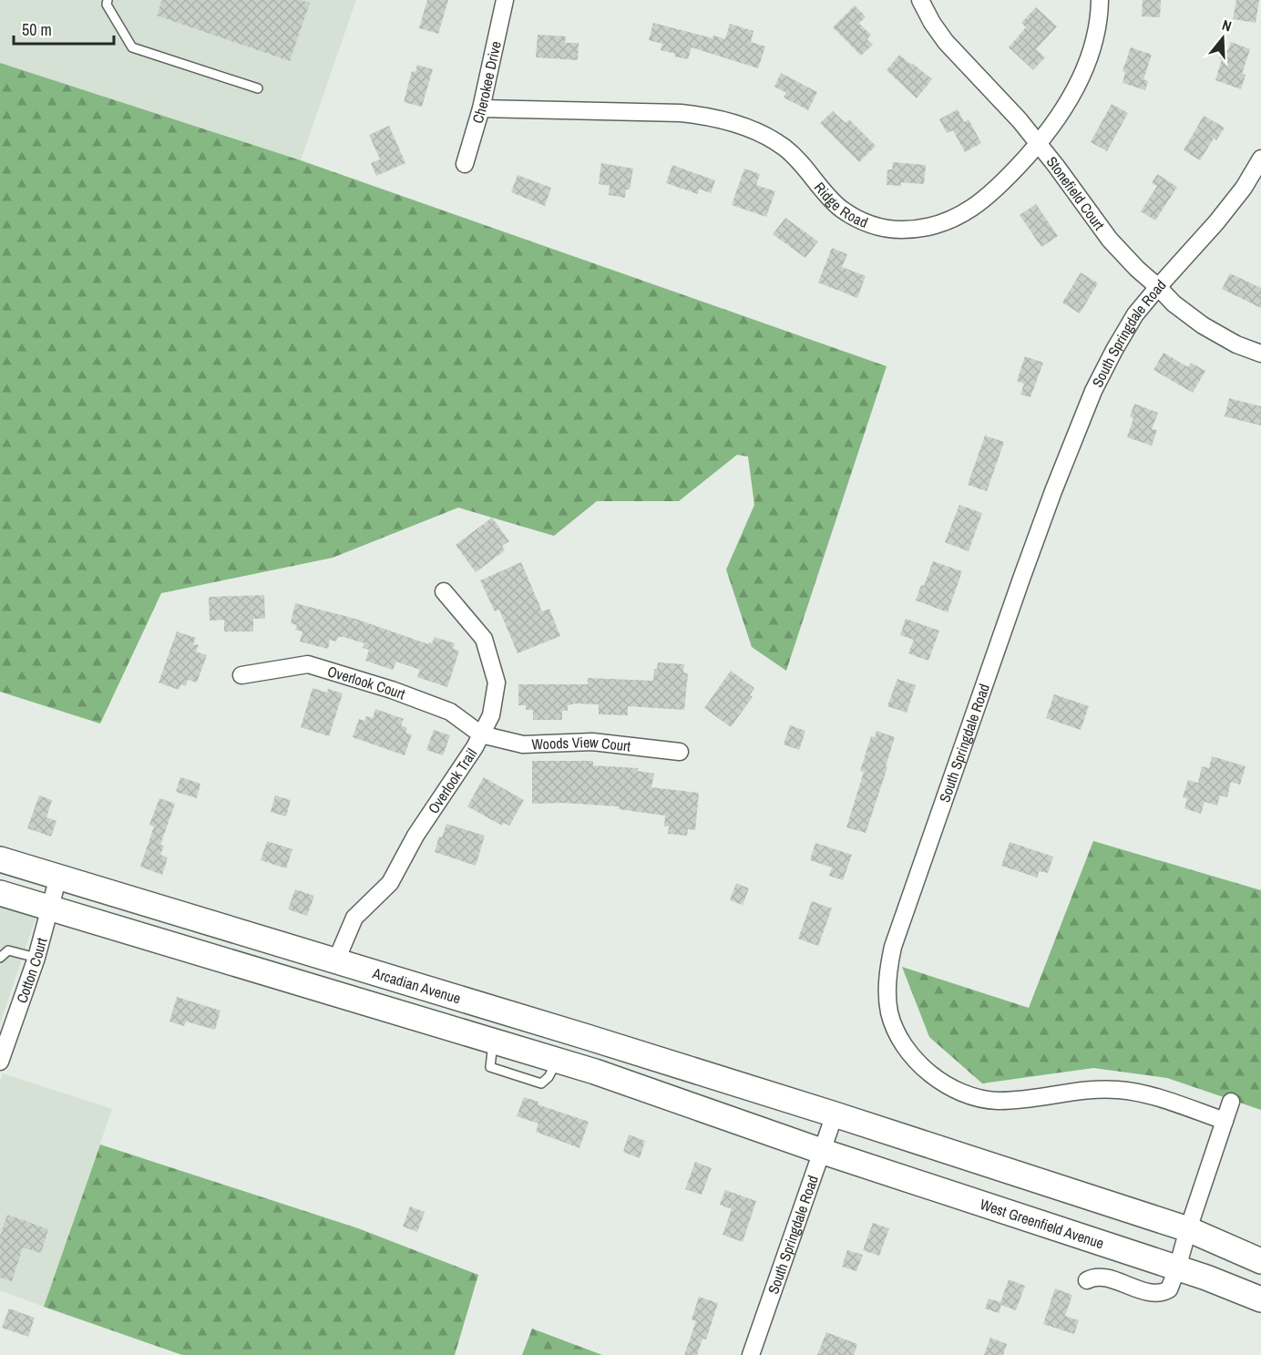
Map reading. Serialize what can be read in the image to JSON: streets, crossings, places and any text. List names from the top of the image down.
{
  "streets": {
    "main road": ["Arcadian Avenue", "West Greenfield Avenue"],
    "street": [
      "Cherokee Drive",
      "Stonefield Court",
      "Ridge Road",
      "South Springdale Road",
      "Overlook Court",
      "Woods View Court",
      "Overlook Trail",
      "Cotton Court"
    ]
  },
  "crossings": [
    ["Cherokee Drive", "Ridge Road"],
    ["Stonefield Court", "Ridge Road"],
    ["Stonefield Court", "South Springdale Road"],
    ["South Springdale Road", "Arcadian Avenue"],
    ["South Springdale Road", "West Greenfield Avenue"],
    ["Overlook Court", "Woods View Court"],
    ["Overlook Court", "Overlook Trail"],
    ["Woods View Court", "Overlook Trail"],
    ["Overlook Trail", "Arcadian Avenue"],
    ["Cotton Court", "Arcadian Avenue"]
  ],
  "scale_bar": "50 m",
  "north": "top"
}
